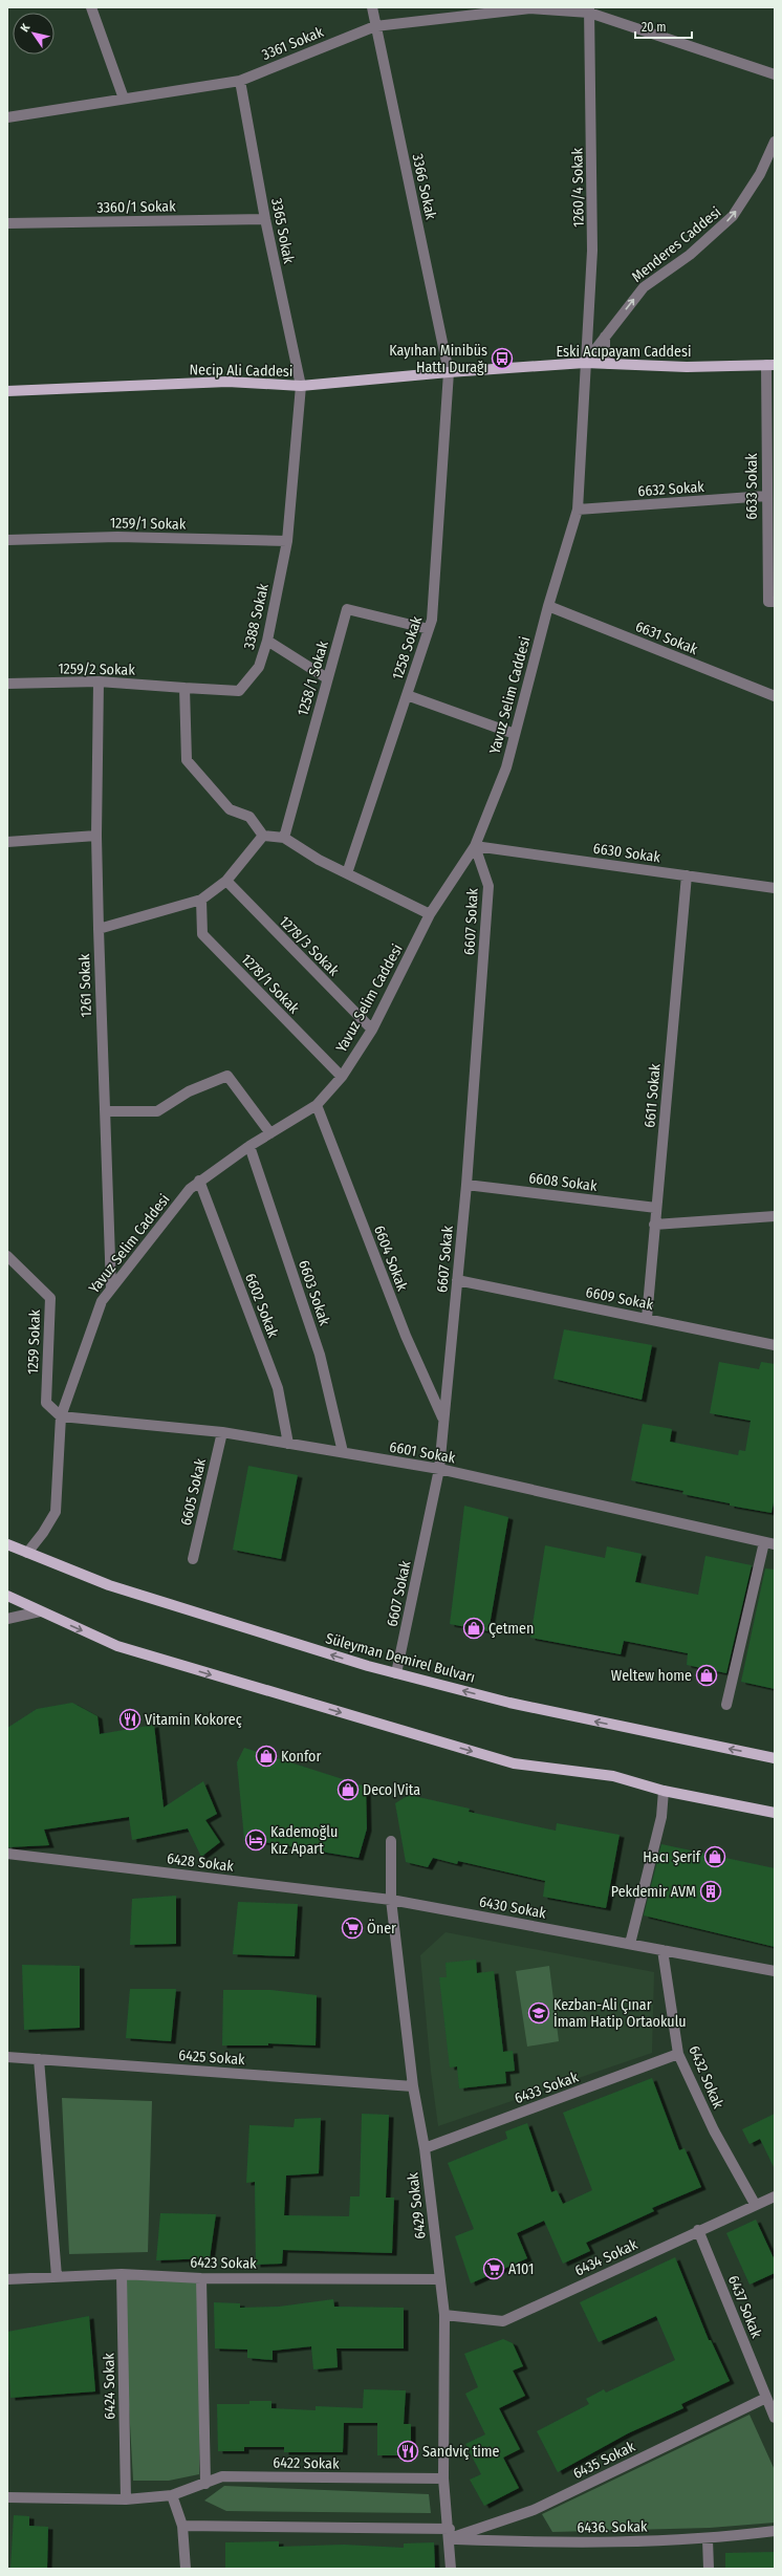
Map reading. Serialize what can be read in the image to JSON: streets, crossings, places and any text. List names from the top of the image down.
{
  "streets": {
    "main road": ["Eski Acıpayam Caddesi", "Necip Ali Caddesi", "Süleyman Demirel Bulvarı"],
    "street": [
      "3361 Sokak",
      "3366 Sokak",
      "1260/4 Sokak",
      "3360/1 Sokak",
      "3365 Sokak",
      "Menderes Caddesi",
      "6633 Sokak",
      "6632 Sokak",
      "1259/1 Sokak",
      "3388 Sokak",
      "6631 Sokak",
      "1258 Sokak",
      "1259/2 Sokak",
      "1258/1 Sokak",
      "Yavuz Selim Caddesi",
      "6630 Sokak",
      "6607 Sokak",
      "1278/3 Sokak",
      "1278/1 Sokak",
      "1261 Sokak",
      "6611 Sokak",
      "6608 Sokak",
      "6604 Sokak",
      "6603 Sokak",
      "6609 Sokak",
      "6602 Sokak",
      "1259 Sokak",
      "6601 Sokak",
      "6605 Sokak",
      "6428 Sokak",
      "6430 Sokak",
      "6425 Sokak",
      "6432 Sokak",
      "6433 Sokak",
      "6429 Sokak",
      "6434 Sokak",
      "6423 Sokak",
      "6437 Sokak",
      "6424 Sokak",
      "6435 Sokak",
      "6422 Sokak",
      "6436. Sokak"
    ]
  },
  "crossings": [
    ["3361 Sokak", "3366 Sokak"],
    ["3361 Sokak", "1260/4 Sokak"],
    ["3361 Sokak", "3365 Sokak"],
    ["3366 Sokak", "Eski Acıpayam Caddesi"],
    ["3366 Sokak", "Necip Ali Caddesi"],
    ["3366 Sokak", "1258 Sokak"],
    ["1260/4 Sokak", "Menderes Caddesi"],
    ["1260/4 Sokak", "Eski Acıpayam Caddesi"],
    ["1260/4 Sokak", "Yavuz Selim Caddesi"],
    ["3360/1 Sokak", "3365 Sokak"],
    ["3365 Sokak", "Necip Ali Caddesi"],
    ["3365 Sokak", "3388 Sokak"],
    ["Menderes Caddesi", "Eski Acıpayam Caddesi"],
    ["Menderes Caddesi", "Yavuz Selim Caddesi"],
    ["Eski Acıpayam Caddesi", "Necip Ali Caddesi"],
    ["Eski Acıpayam Caddesi", "6633 Sokak"],
    ["Eski Acıpayam Caddesi", "1258 Sokak"],
    ["Eski Acıpayam Caddesi", "Yavuz Selim Caddesi"],
    ["Necip Ali Caddesi", "3388 Sokak"],
    ["Necip Ali Caddesi", "1258 Sokak"],
    ["6633 Sokak", "6632 Sokak"],
    ["6632 Sokak", "Yavuz Selim Caddesi"],
    ["1259/1 Sokak", "3388 Sokak"],
    ["3388 Sokak", "1259/2 Sokak"],
    ["6631 Sokak", "Yavuz Selim Caddesi"],
    ["1258 Sokak", "1258/1 Sokak"],
    ["1259/2 Sokak", "1261 Sokak"],
    ["Yavuz Selim Caddesi", "6630 Sokak"],
    ["Yavuz Selim Caddesi", "6607 Sokak"],
    ["Yavuz Selim Caddesi", "1278/3 Sokak"],
    ["Yavuz Selim Caddesi", "1278/1 Sokak"],
    ["Yavuz Selim Caddesi", "1261 Sokak"],
    ["Yavuz Selim Caddesi", "6604 Sokak"],
    ["Yavuz Selim Caddesi", "6603 Sokak"],
    ["Yavuz Selim Caddesi", "6602 Sokak"],
    ["Yavuz Selim Caddesi", "1259 Sokak"],
    ["Yavuz Selim Caddesi", "6601 Sokak"],
    ["Yavuz Selim Caddesi", "Süleyman Demirel Bulvarı"],
    ["6630 Sokak", "6607 Sokak"],
    ["6630 Sokak", "6611 Sokak"],
    ["6607 Sokak", "6608 Sokak"],
    ["6607 Sokak", "6604 Sokak"],
    ["6607 Sokak", "6609 Sokak"],
    ["6607 Sokak", "6601 Sokak"],
    ["6607 Sokak", "Süleyman Demirel Bulvarı"],
    ["6611 Sokak", "6608 Sokak"],
    ["6611 Sokak", "6609 Sokak"],
    ["6603 Sokak", "6601 Sokak"],
    ["6602 Sokak", "6601 Sokak"],
    ["1259 Sokak", "6601 Sokak"],
    ["6601 Sokak", "6605 Sokak"],
    ["6428 Sokak", "6430 Sokak"],
    ["6428 Sokak", "6429 Sokak"],
    ["6430 Sokak", "6432 Sokak"],
    ["6430 Sokak", "6429 Sokak"],
    ["6425 Sokak", "6429 Sokak"],
    ["6432 Sokak", "6433 Sokak"],
    ["6432 Sokak", "6434 Sokak"],
    ["6433 Sokak", "6429 Sokak"],
    ["6429 Sokak", "6434 Sokak"],
    ["6429 Sokak", "6423 Sokak"],
    ["6429 Sokak", "6435 Sokak"],
    ["6429 Sokak", "6422 Sokak"],
    ["6429 Sokak", "6436. Sokak"],
    ["6434 Sokak", "6437 Sokak"],
    ["6423 Sokak", "6424 Sokak"],
    ["6437 Sokak", "6435 Sokak"],
    ["6424 Sokak", "6422 Sokak"],
    ["6435 Sokak", "6436. Sokak"]
  ],
  "one_way": ["Menderes Caddesi"],
  "places": {
    "bus stop": ["Kayıhan Minibüs Hattı Durağı"],
    "shop": [
      "Çetmen",
      "Weltew home",
      "Konfor",
      "Deco|Vita",
      "Hacı Şerif"
    ],
    "restaurant": ["Vitamin Kokoreç", "Sandviç time"],
    "hotel": ["Kademoğlu Kız Apart"],
    "building": ["Pekdemir AVM"],
    "supermarket": ["Öner", "A101"],
    "school or university": ["Kezban-Ali Çınar İmam Hatip Ortaokulu"]
  },
  "scale_bar": "20 m",
  "north": "top left"
}
